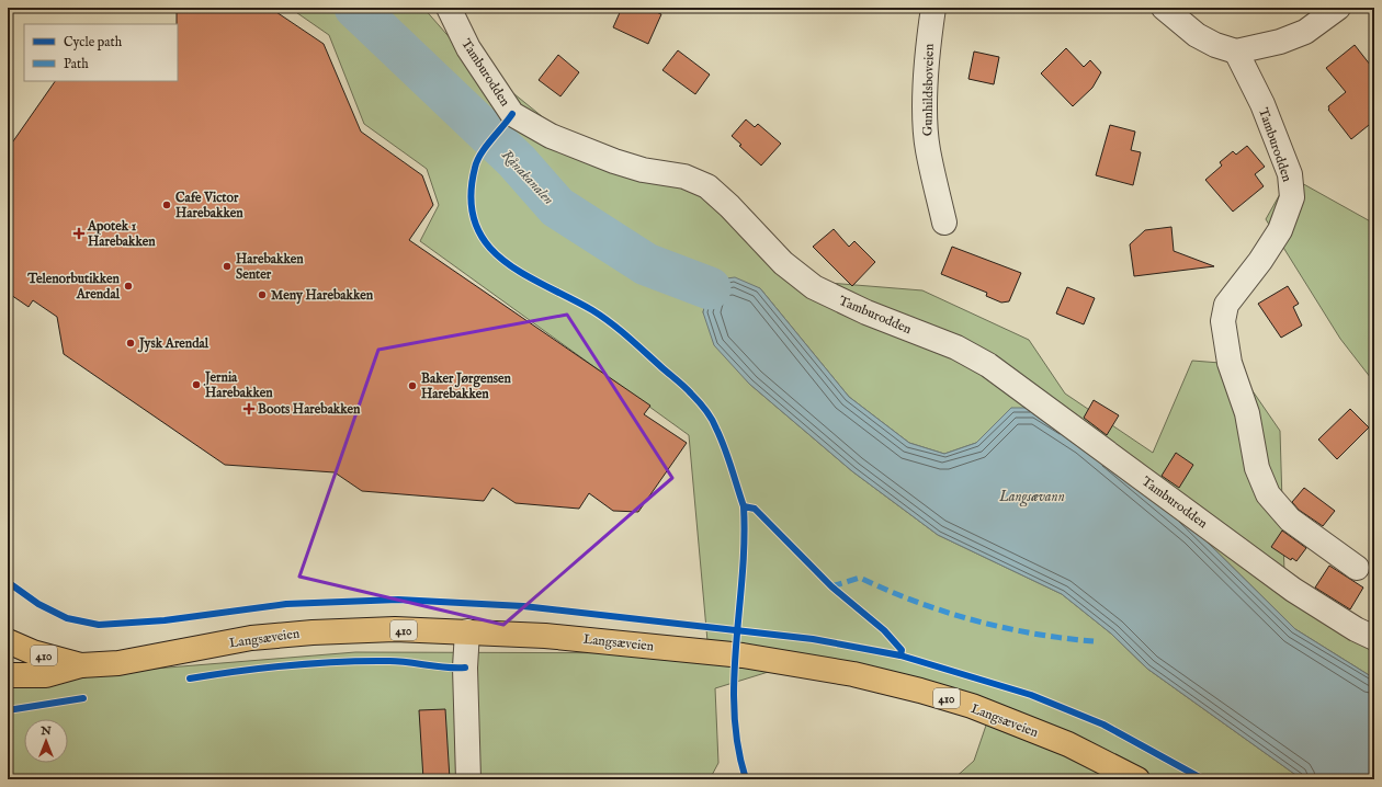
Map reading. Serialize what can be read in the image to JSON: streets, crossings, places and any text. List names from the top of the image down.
{
  "streets": {
    "main road": ["410", "Langsæveien"],
    "street": ["Tamburodden", "Gunhildsboveien"]
  },
  "water": ["Rånakanalen", "Langsævann"],
  "places": {
    "other": [
      "Cafe Victor Harebakken",
      "Harebakken Senter",
      "Telenorbutikken Arendal",
      "Meny Harebakken",
      "Jysk Arendal",
      "Jernia Harebakken",
      "Baker Jørgensen Harebakken"
    ],
    "health": ["Apotek 1 Harebakken", "Boots Harebakken"]
  },
  "legend": ["Cycle path", "Path"],
  "north": "top"
}
